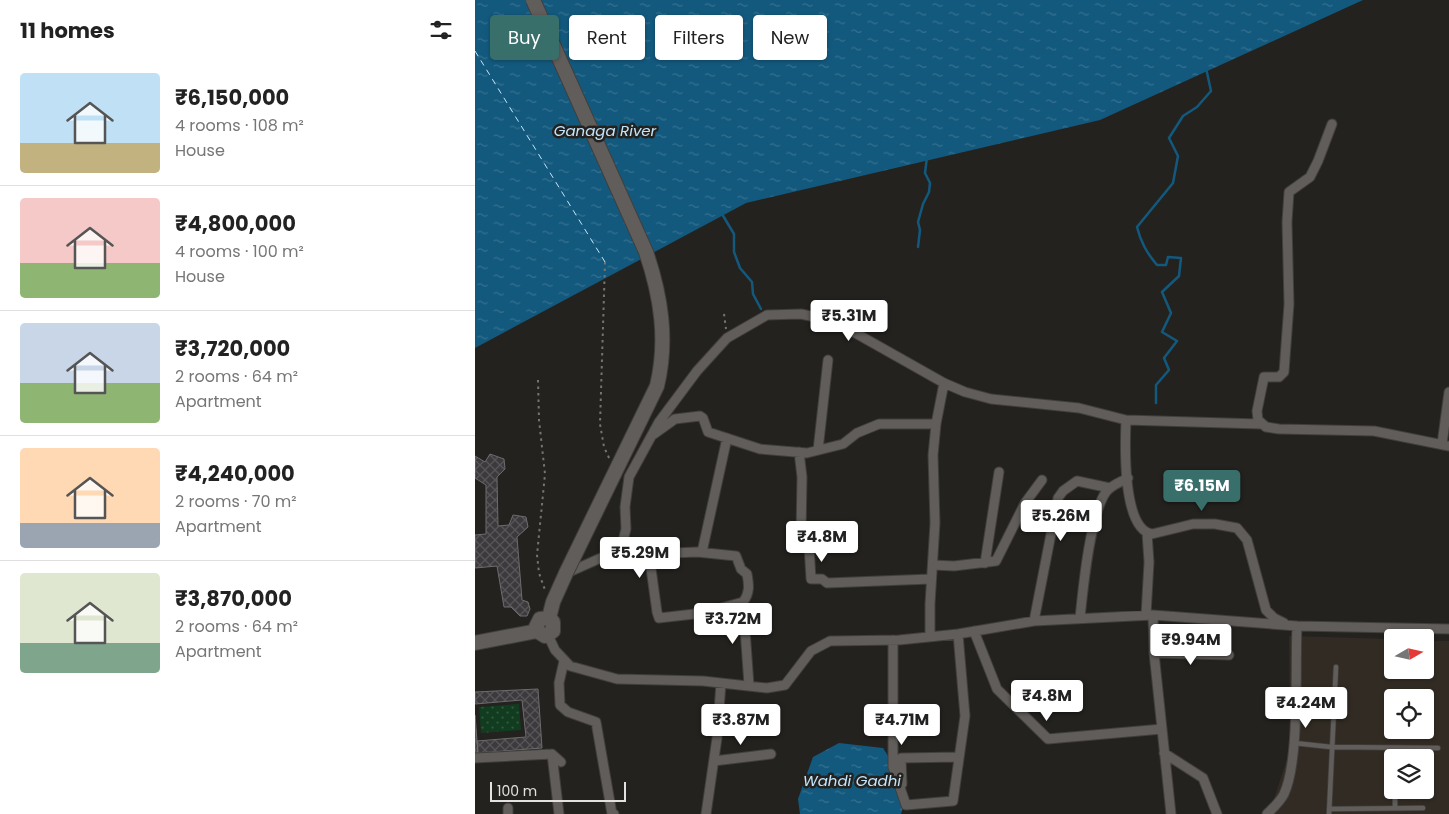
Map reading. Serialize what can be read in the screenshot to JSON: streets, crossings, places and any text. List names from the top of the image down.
{
  "water": ["Ganaga River", "Wahdi Gadhi"],
  "scale_bar": "100 m",
  "north": "right",
  "page": {
    "heading": "11 homes",
    "chip": [
      "Buy",
      "Rent",
      "Filters",
      "New"
    ],
    "list": [
      {
        "name": "₹6,150,000",
        "note": "4 rooms · 108 m² · House"
      },
      {
        "name": "₹4,800,000",
        "note": "4 rooms · 100 m² · House"
      },
      {
        "name": "₹3,720,000",
        "note": "2 rooms · 64 m² · Apartment"
      },
      {
        "name": "₹4,240,000",
        "note": "2 rooms · 70 m² · Apartment"
      },
      {
        "name": "₹3,870,000",
        "note": "2 rooms · 64 m² · Apartment"
      }
    ],
    "price": [
      "₹5.31M",
      "₹6.15M",
      "₹5.26M",
      "₹4.8M",
      "₹5.29M",
      "₹3.72M",
      "₹9.94M",
      "₹4.8M",
      "₹4.24M",
      "₹3.87M",
      "₹4.71M"
    ],
    "scale": "100 m"
  }
}
